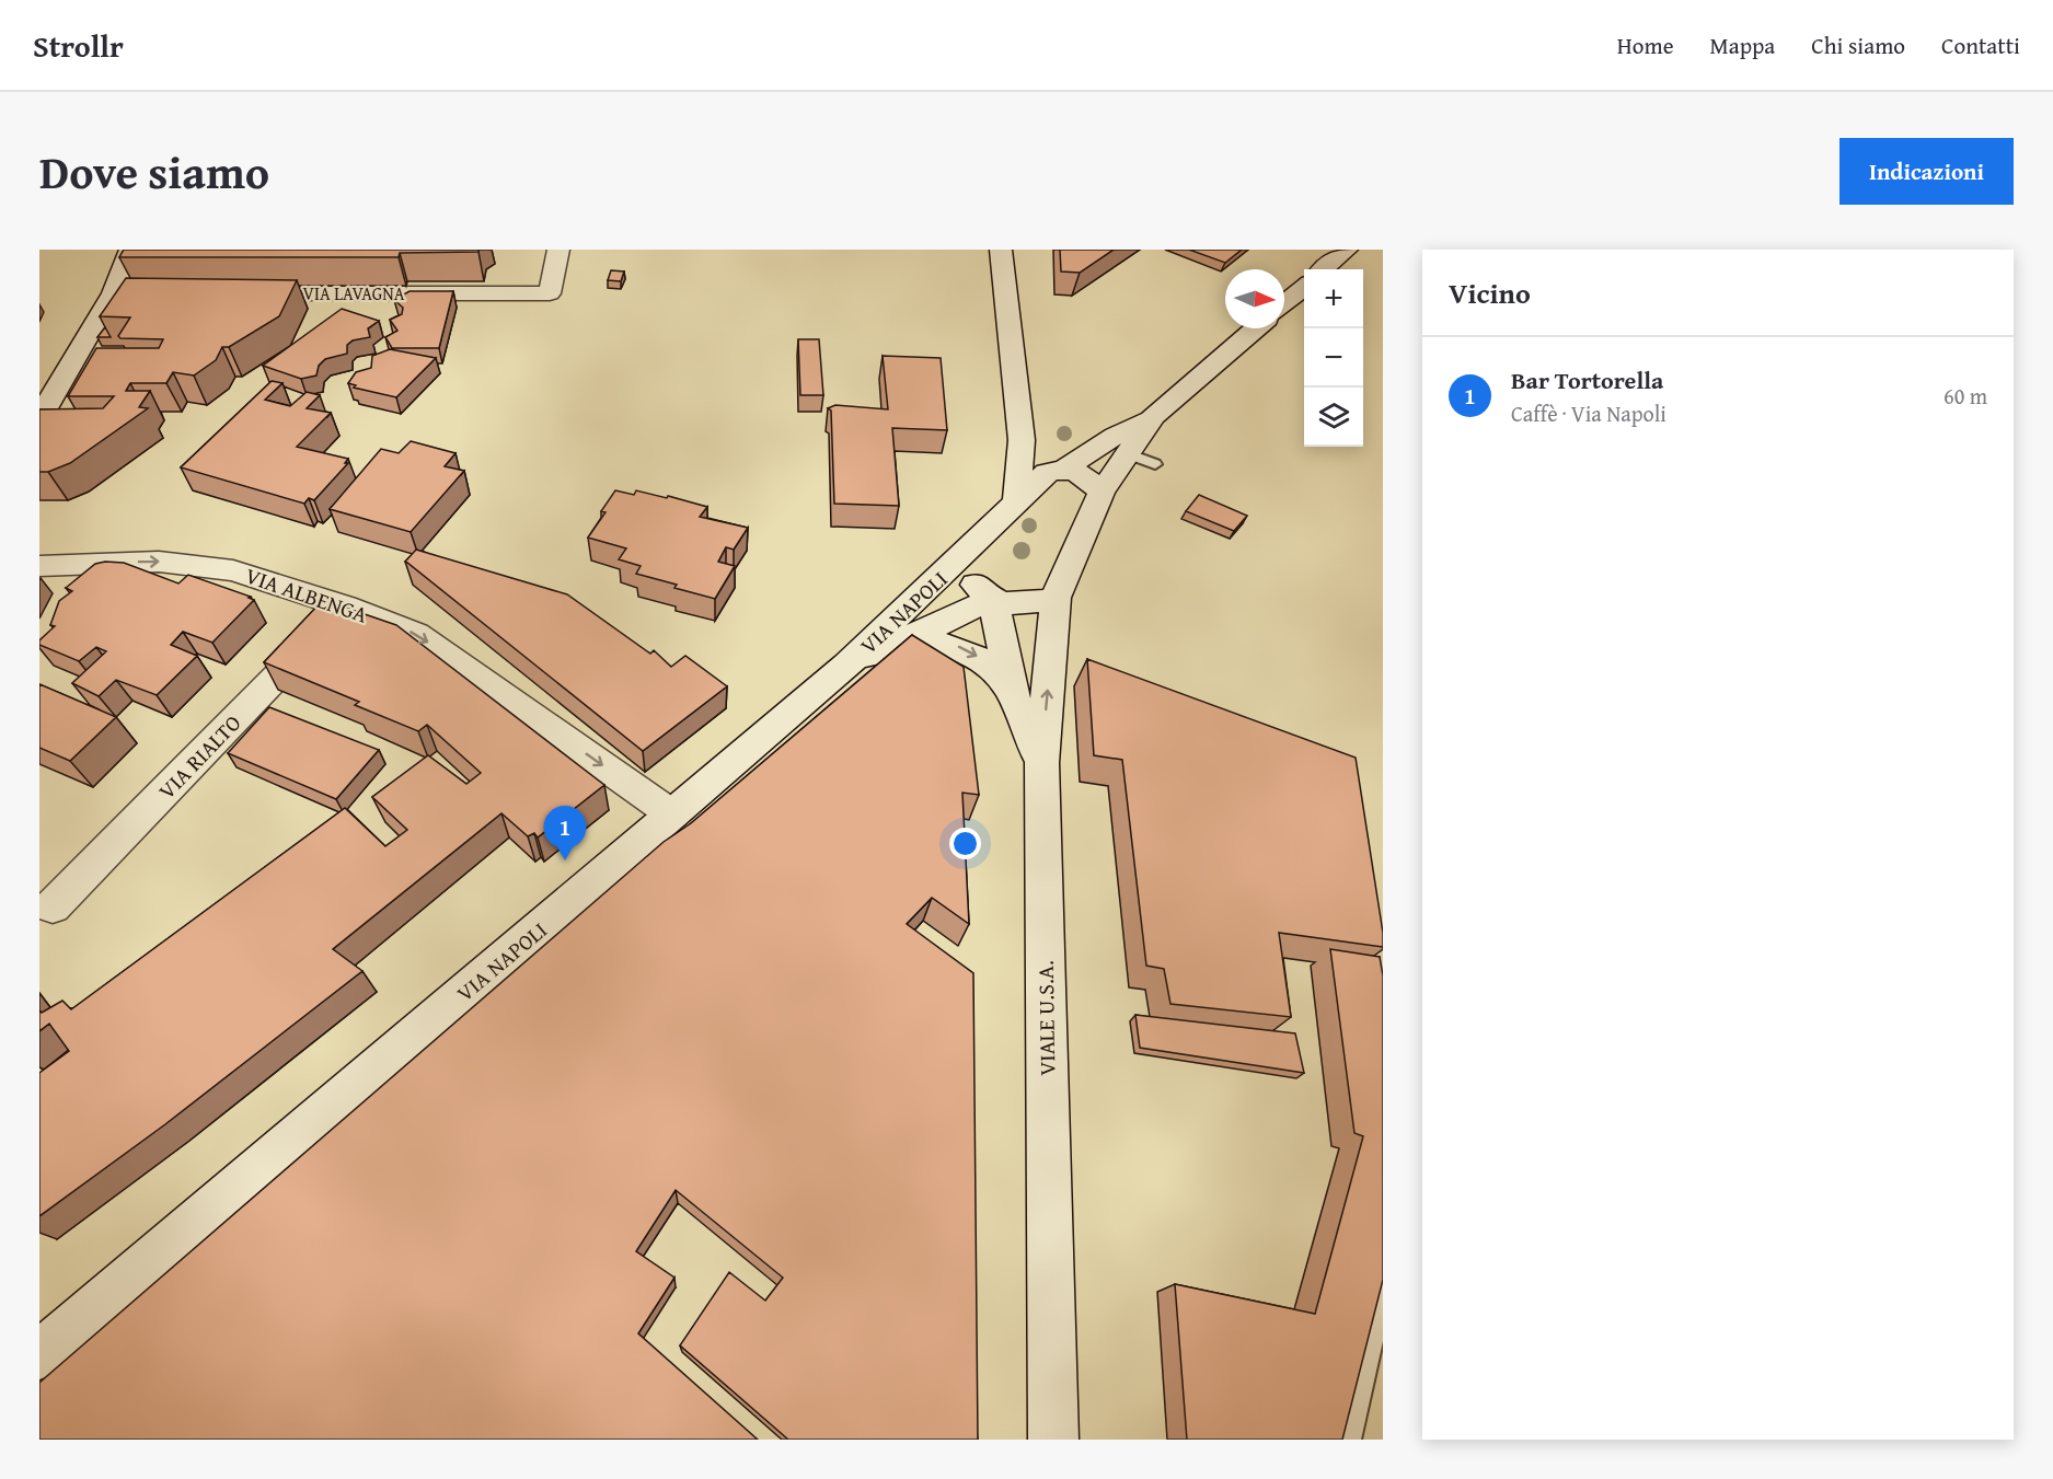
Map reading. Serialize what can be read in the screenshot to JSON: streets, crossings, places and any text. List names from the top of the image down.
{
  "streets": {
    "main road": [
      "VIA LAVAGNA",
      "VIA ALBENGA",
      "VIA NAPOLI",
      "VIA RIALTO",
      "VIALE U.S.A."
    ]
  },
  "crossings": [
    ["VIA ALBENGA", "VIA NAPOLI"],
    ["VIA ALBENGA", "VIA RIALTO"]
  ],
  "one_way": ["VIA ALBENGA"],
  "north": "right",
  "page": {
    "header": "Strollr",
    "nav": [
      "Home",
      "Mappa",
      "Chi siamo",
      "Contatti"
    ],
    "title": "Dove siamo",
    "buttons": "Indicazioni",
    "heading": "Vicino",
    "map_buttons": ["+", "−"],
    "list": [
      {
        "mark": "1",
        "name": "Bar Tortorella",
        "note": "Caffè · Via Napoli",
        "value": "60 m"
      }
    ],
    "pins": "1"
  }
}
